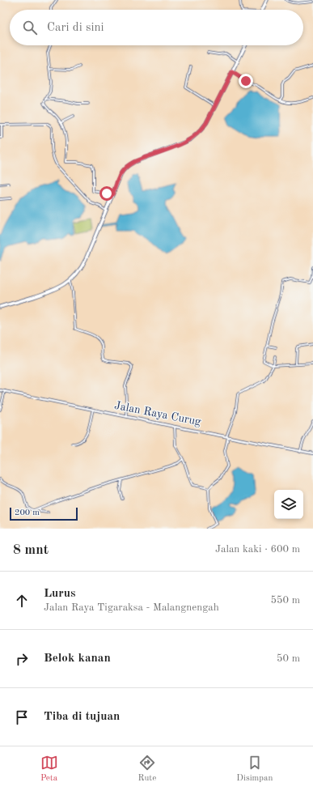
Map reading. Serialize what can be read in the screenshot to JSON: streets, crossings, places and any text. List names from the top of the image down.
{
  "streets": {
    "street": ["Jalan Raya Curug"]
  },
  "scale_bar": "200 m",
  "page": {
    "search": "Cari di sini",
    "scale": "200 m",
    "heading": ["8 mnt", "Jalan kaki · 600 m"],
    "list": [
      ["Lurus", "Jalan Raya Tigaraksa - Malangnengah", "550 m"],
      ["Belok kanan", "50 m"],
      "Tiba di tujuan"
    ],
    "nav": ["Peta", "Rute", "Disimpan"]
  }
}
